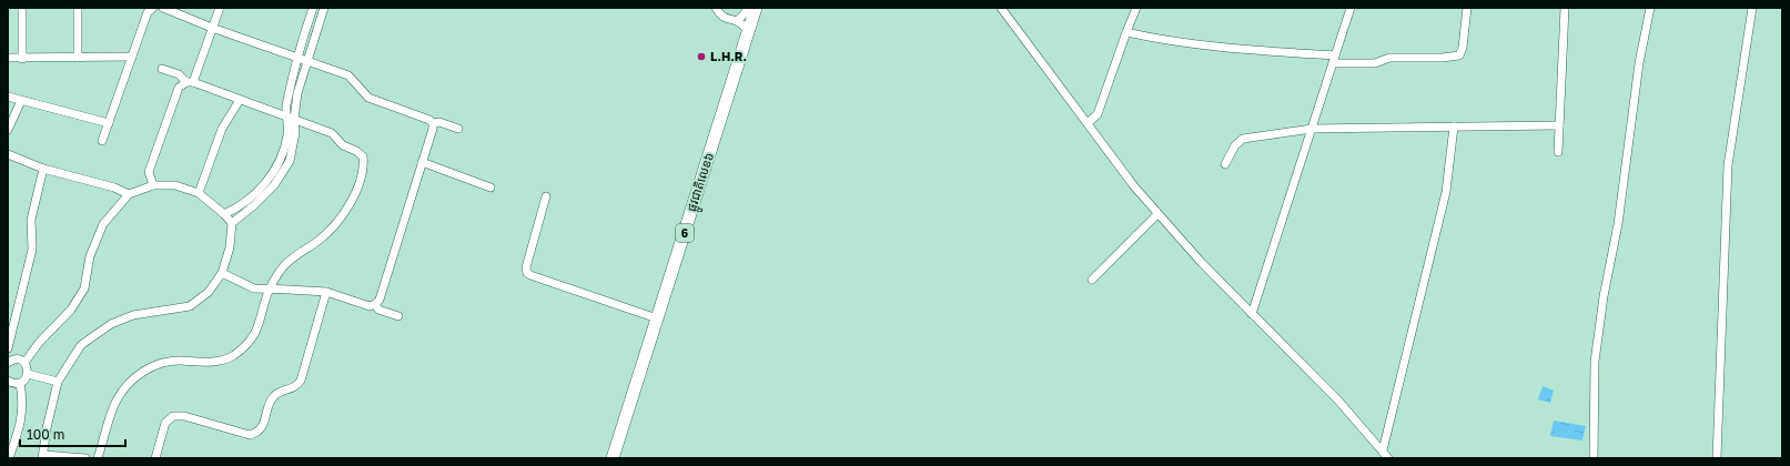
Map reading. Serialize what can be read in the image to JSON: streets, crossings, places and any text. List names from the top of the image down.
{
  "streets": {
    "highway": ["ផ្លូវជាតិលេខ៦", "6"]
  },
  "places": ["L.H.R."],
  "scale_bar": "100 m"
}
